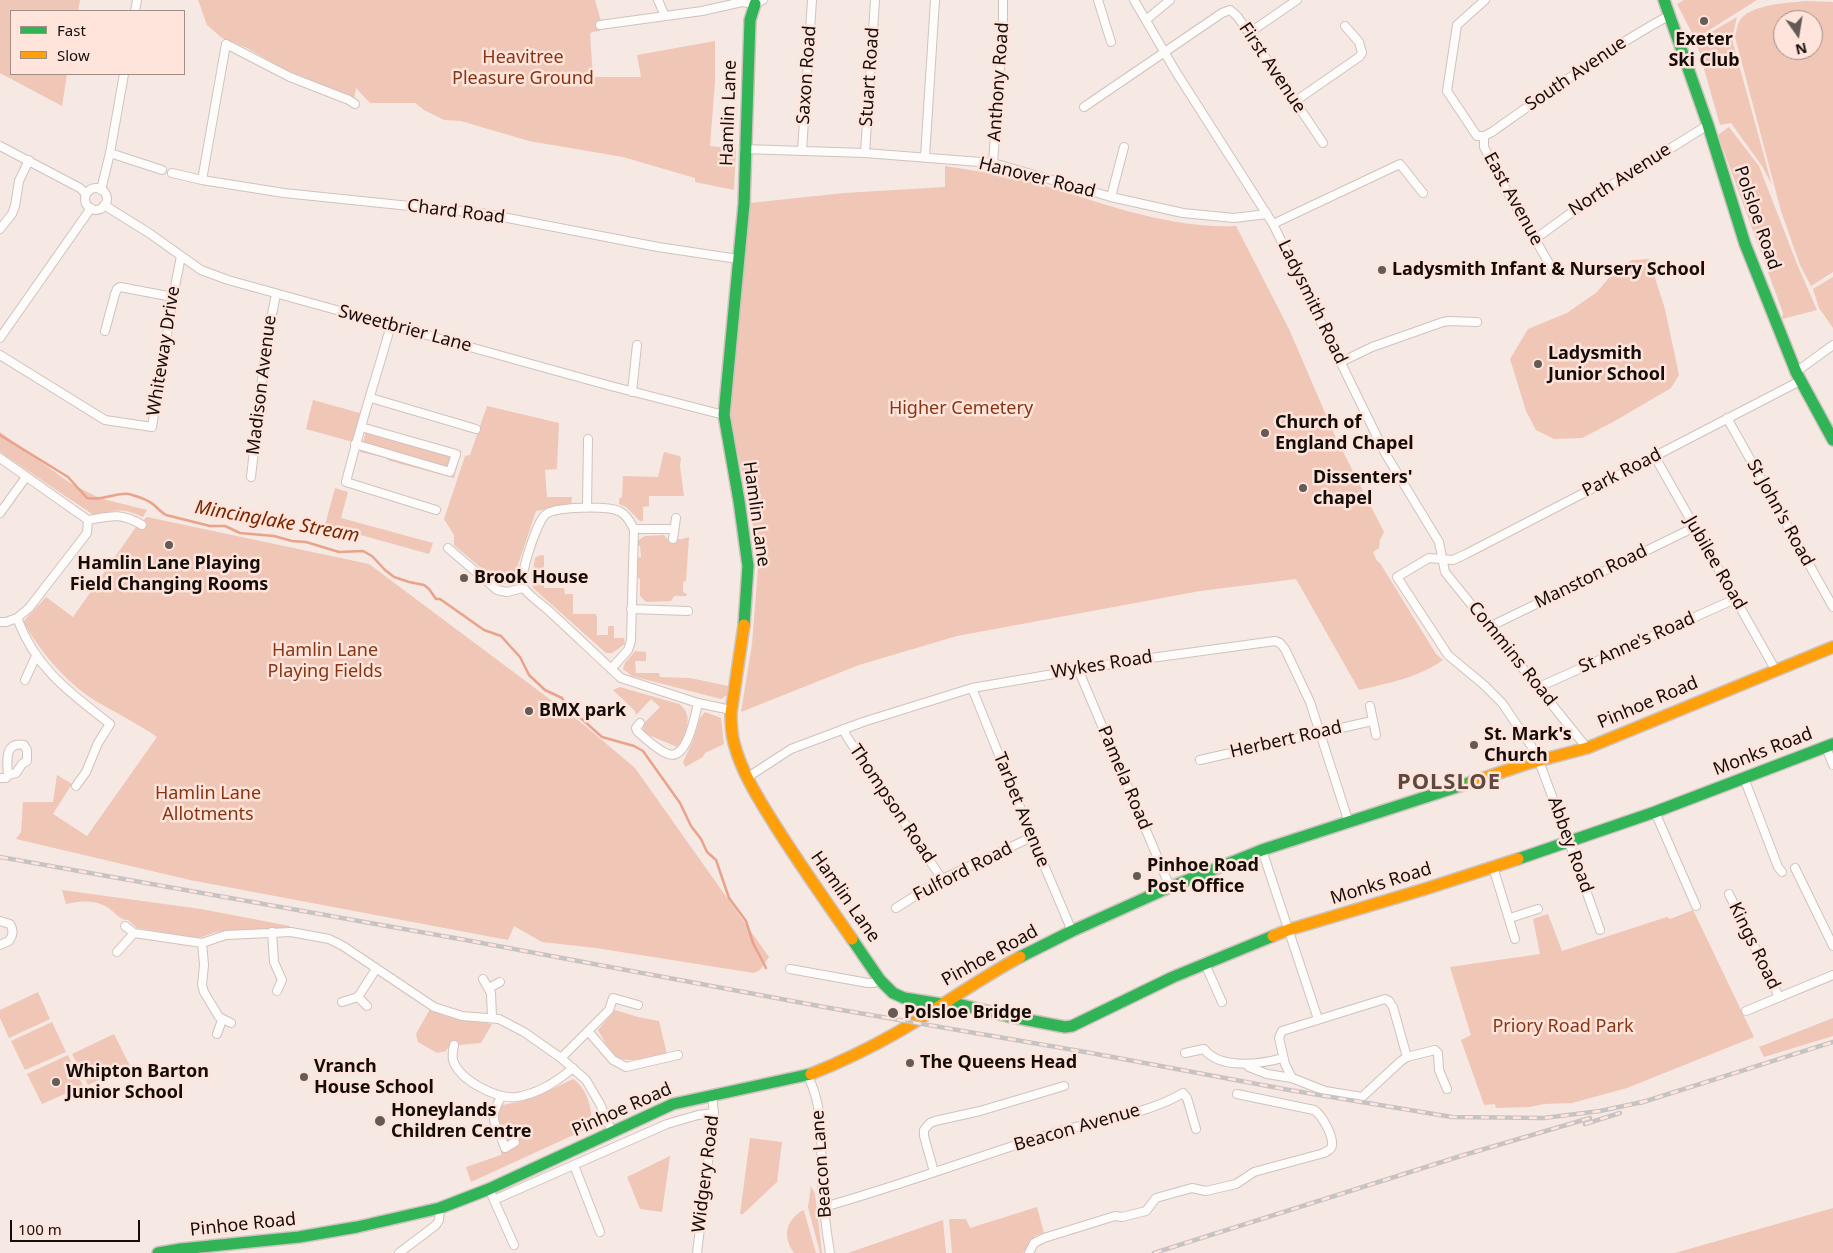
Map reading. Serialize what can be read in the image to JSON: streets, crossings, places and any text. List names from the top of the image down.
{
  "streets": {
    "street": [
      "First Avenue",
      "South Avenue",
      "Saxon Road",
      "Stuart Road",
      "Anthony Road",
      "Hamlin Lane",
      "Hanover Road",
      "North Avenue",
      "East Avenue",
      "Chard Road",
      "Polsloe Road",
      "Ladysmith Road",
      "Sweetbrier Lane",
      "Whiteway Drive",
      "Madison Avenue",
      "Park Road",
      "St John's Road",
      "Jubilee Road",
      "Manston Road",
      "St Anne's Road",
      "Commins Road",
      "Wykes Road",
      "Pinhoe Road",
      "Herbert Road",
      "Monks Road",
      "Pamela Road",
      "Thompson Road",
      "Tarbet Avenue",
      "Abbey Road",
      "Fulford Road",
      "Kings Road",
      "Beacon Avenue",
      "Beacon Lane",
      "Widgery Road"
    ]
  },
  "crossings": [
    ["First Avenue", "Ladysmith Road"],
    ["South Avenue", "East Avenue"],
    ["South Avenue", "Polsloe Road"],
    ["Saxon Road", "Hanover Road"],
    ["Stuart Road", "Hanover Road"],
    ["Anthony Road", "Hanover Road"],
    ["Hamlin Lane", "Hanover Road"],
    ["Hamlin Lane", "Chard Road"],
    ["Hamlin Lane", "Sweetbrier Lane"],
    ["Hamlin Lane", "Wykes Road"],
    ["Hamlin Lane", "Pinhoe Road"],
    ["Hamlin Lane", "Monks Road"],
    ["Hanover Road", "Ladysmith Road"],
    ["North Avenue", "East Avenue"],
    ["North Avenue", "Polsloe Road"],
    ["Polsloe Road", "Park Road"],
    ["Ladysmith Road", "Park Road"],
    ["Ladysmith Road", "Commins Road"],
    ["Sweetbrier Lane", "Whiteway Drive"],
    ["Sweetbrier Lane", "Madison Avenue"],
    ["Park Road", "St John's Road"],
    ["Park Road", "Jubilee Road"],
    ["Park Road", "Commins Road"],
    ["Park Road", "Pinhoe Road"],
    ["Park Road", "Abbey Road"],
    ["Jubilee Road", "Manston Road"],
    ["Jubilee Road", "St Anne's Road"],
    ["Jubilee Road", "Pinhoe Road"],
    ["Manston Road", "Commins Road"],
    ["St Anne's Road", "Commins Road"],
    ["Commins Road", "Pinhoe Road"],
    ["Wykes Road", "Pinhoe Road"],
    ["Wykes Road", "Herbert Road"],
    ["Wykes Road", "Pamela Road"],
    ["Wykes Road", "Thompson Road"],
    ["Wykes Road", "Tarbet Avenue"],
    ["Pinhoe Road", "Monks Road"],
    ["Pinhoe Road", "Pamela Road"],
    ["Pinhoe Road", "Tarbet Avenue"],
    ["Pinhoe Road", "Abbey Road"],
    ["Pinhoe Road", "Beacon Lane"],
    ["Pinhoe Road", "Widgery Road"],
    ["Monks Road", "Abbey Road"],
    ["Thompson Road", "Fulford Road"],
    ["Tarbet Avenue", "Fulford Road"],
    ["Beacon Avenue", "Beacon Lane"]
  ],
  "districts": ["POLSLOE"],
  "water": ["Mincinglake Stream"],
  "parks": [
    "Heavitree Pleasure Ground",
    "Higher Cemetery",
    "Hamlin Lane Playing Fields",
    "Hamlin Lane Allotments",
    "Priory Road Park"
  ],
  "places": [
    "Exeter Ski Club",
    "Ladysmith Infant & Nursery School",
    "Ladysmith Junior School",
    "Church of England Chapel",
    "Dissenters' chapel",
    "Hamlin Lane Playing Field Changing Rooms",
    "Brook House",
    "BMX park",
    "St. Mark's Church",
    "Pinhoe Road Post Office",
    "Polsloe Bridge",
    "The Queens Head",
    "Vranch House School",
    "Whipton Barton Junior School",
    "Honeylands Children Centre"
  ],
  "legend": ["Fast", "Slow"],
  "scale_bar": "100 m",
  "north": "bottom"
}
